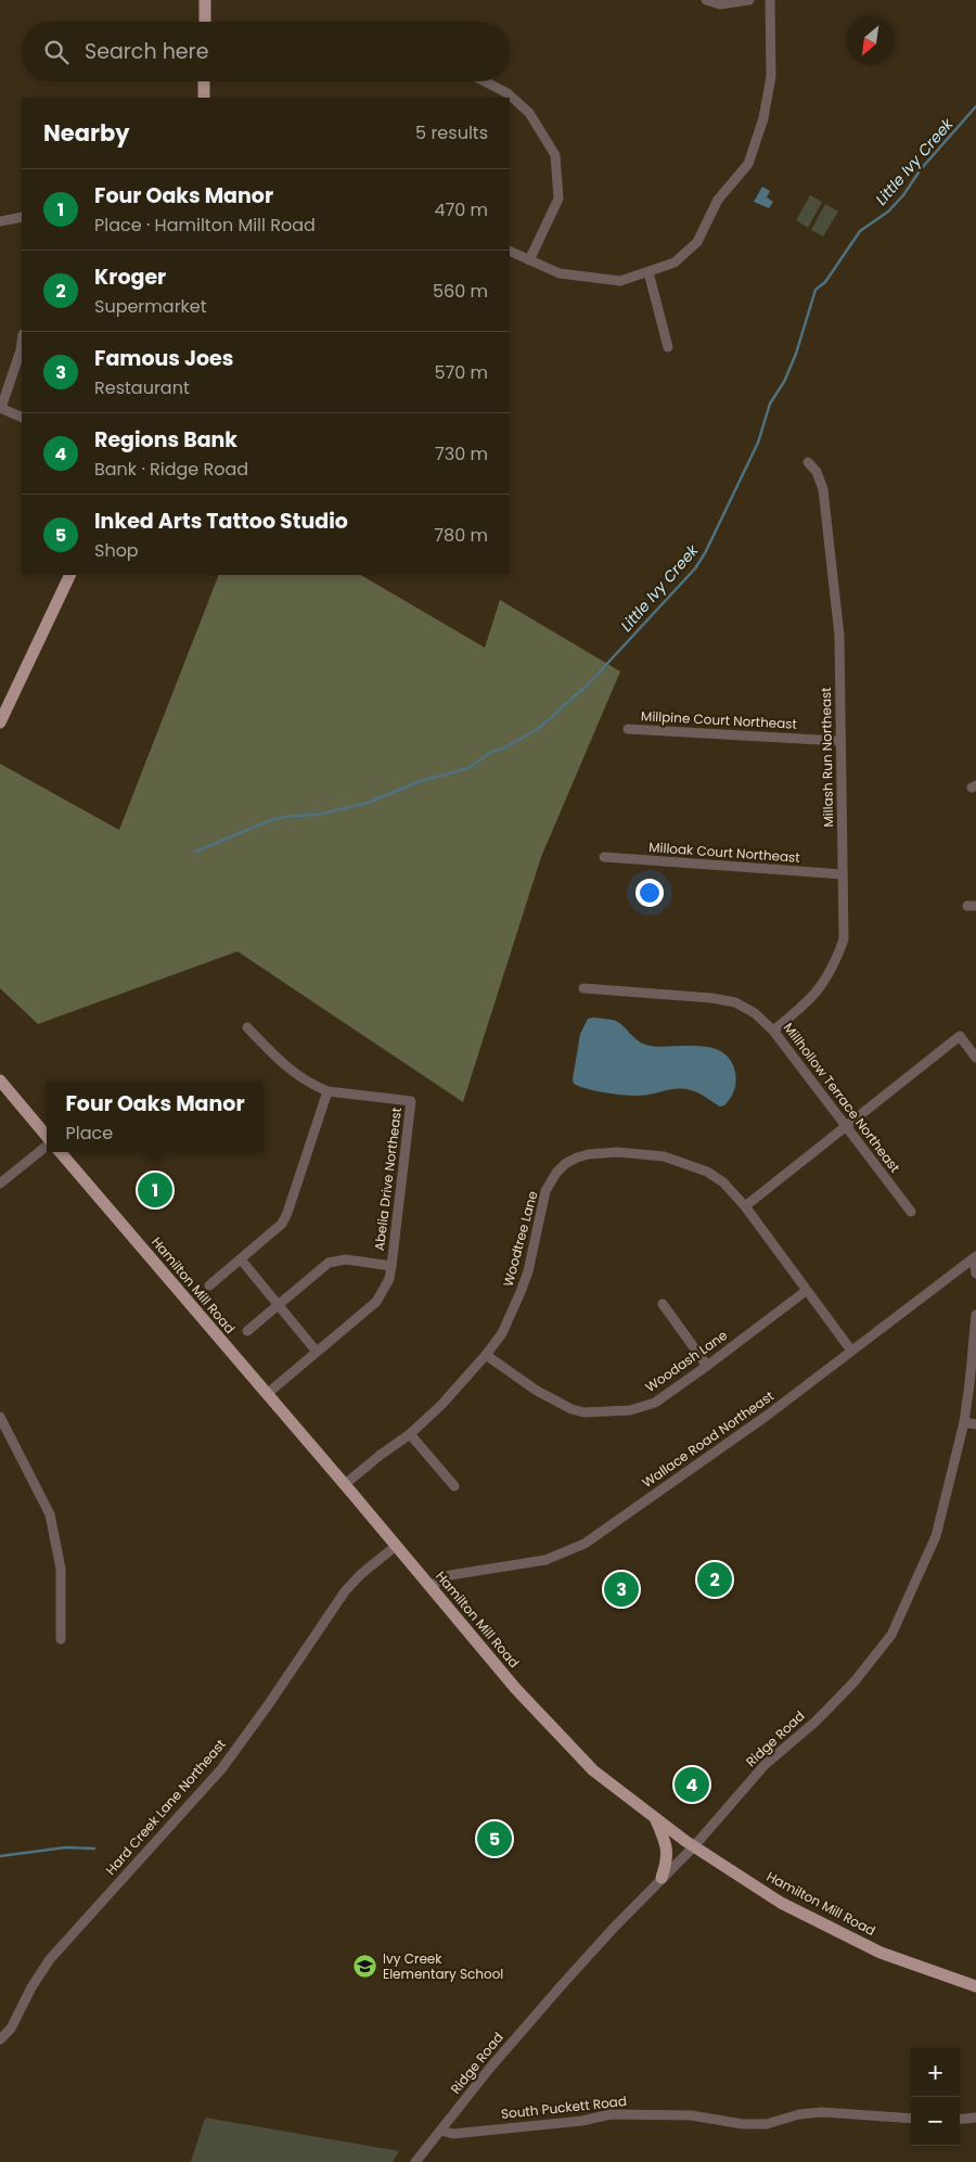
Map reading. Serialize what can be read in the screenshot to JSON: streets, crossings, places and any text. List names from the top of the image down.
{
  "streets": {
    "main road": ["Hamilton Mill Road"],
    "street": [
      "Millpine Court Northeast",
      "Millash Run Northeast",
      "Milloak Court Northeast",
      "Millhollow Terrace Northeast",
      "Abelia Drive Northeast",
      "Woodtree Lane",
      "Woodash Lane",
      "Wallace Road Northeast",
      "Ridge Road",
      "Hard Creek Lane Northeast",
      "South Puckett Road"
    ]
  },
  "crossings": [
    ["Millpine Court Northeast", "Millash Run Northeast"],
    ["Millash Run Northeast", "Milloak Court Northeast"],
    ["Millash Run Northeast", "Millhollow Terrace Northeast"],
    ["Abelia Drive Northeast", "Hamilton Mill Road"],
    ["Woodtree Lane", "Hamilton Mill Road"],
    ["Woodtree Lane", "Woodash Lane"],
    ["Woodtree Lane", "Wallace Road Northeast"],
    ["Hamilton Mill Road", "Wallace Road Northeast"],
    ["Hamilton Mill Road", "Ridge Road"],
    ["Hamilton Mill Road", "Hard Creek Lane Northeast"],
    ["Ridge Road", "South Puckett Road"]
  ],
  "water": ["Little Ivy Creek"],
  "places": {
    "school or university": ["Ivy Creek Elementary School"]
  },
  "north": "bottom left",
  "page": {
    "search": "Search here",
    "heading": ["Nearby", "5 results"],
    "list": [
      {
        "mark": "1",
        "name": "Four Oaks Manor",
        "note": "Place · Hamilton Mill Road",
        "value": "470 m"
      },
      {
        "mark": "2",
        "name": "Kroger",
        "note": "Supermarket",
        "value": "560 m"
      },
      {
        "mark": "3",
        "name": "Famous Joes",
        "note": "Restaurant",
        "value": "570 m"
      },
      {
        "mark": "4",
        "name": "Regions Bank",
        "note": "Bank · Ridge Road",
        "value": "730 m"
      },
      {
        "mark": "5",
        "name": "Inked Arts Tattoo Studio",
        "note": "Shop",
        "value": "780 m"
      }
    ],
    "popup": ["Four Oaks Manor", "Place"],
    "pins": [
      "1",
      "2",
      "3",
      "4",
      "5"
    ],
    "map_buttons": ["+", "−"]
  }
}
